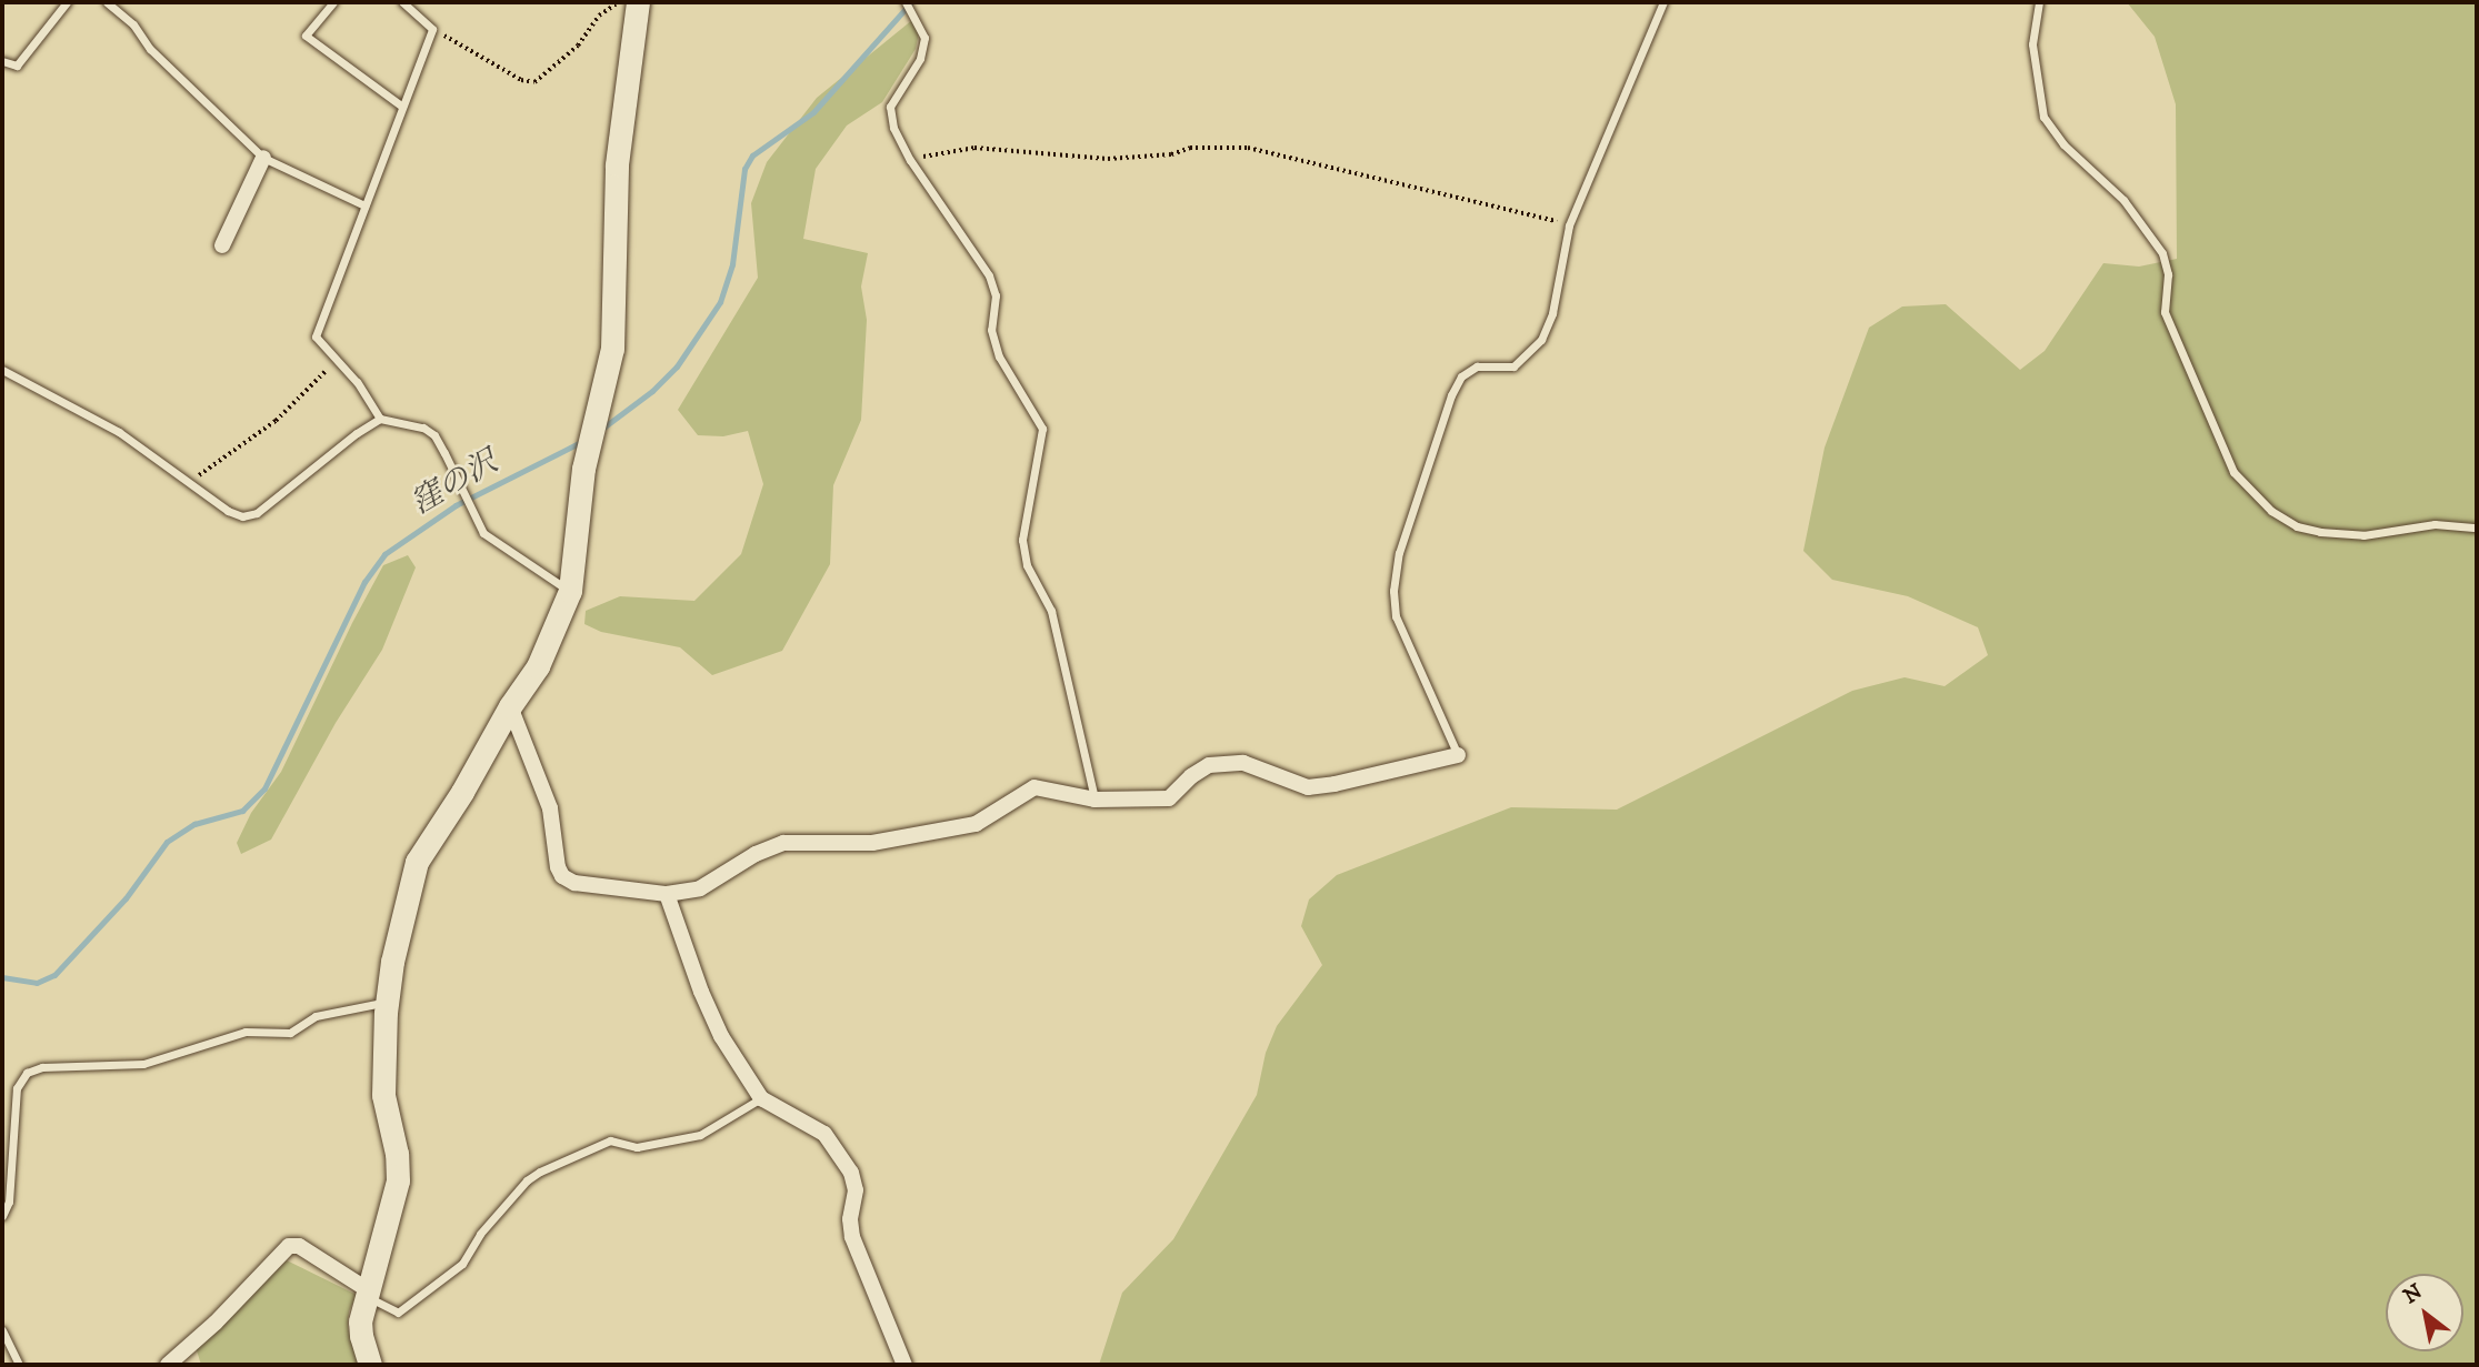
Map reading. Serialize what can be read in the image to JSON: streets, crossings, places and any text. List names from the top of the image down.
{
  "water": ["窪の沢"],
  "north": "top left"
}
